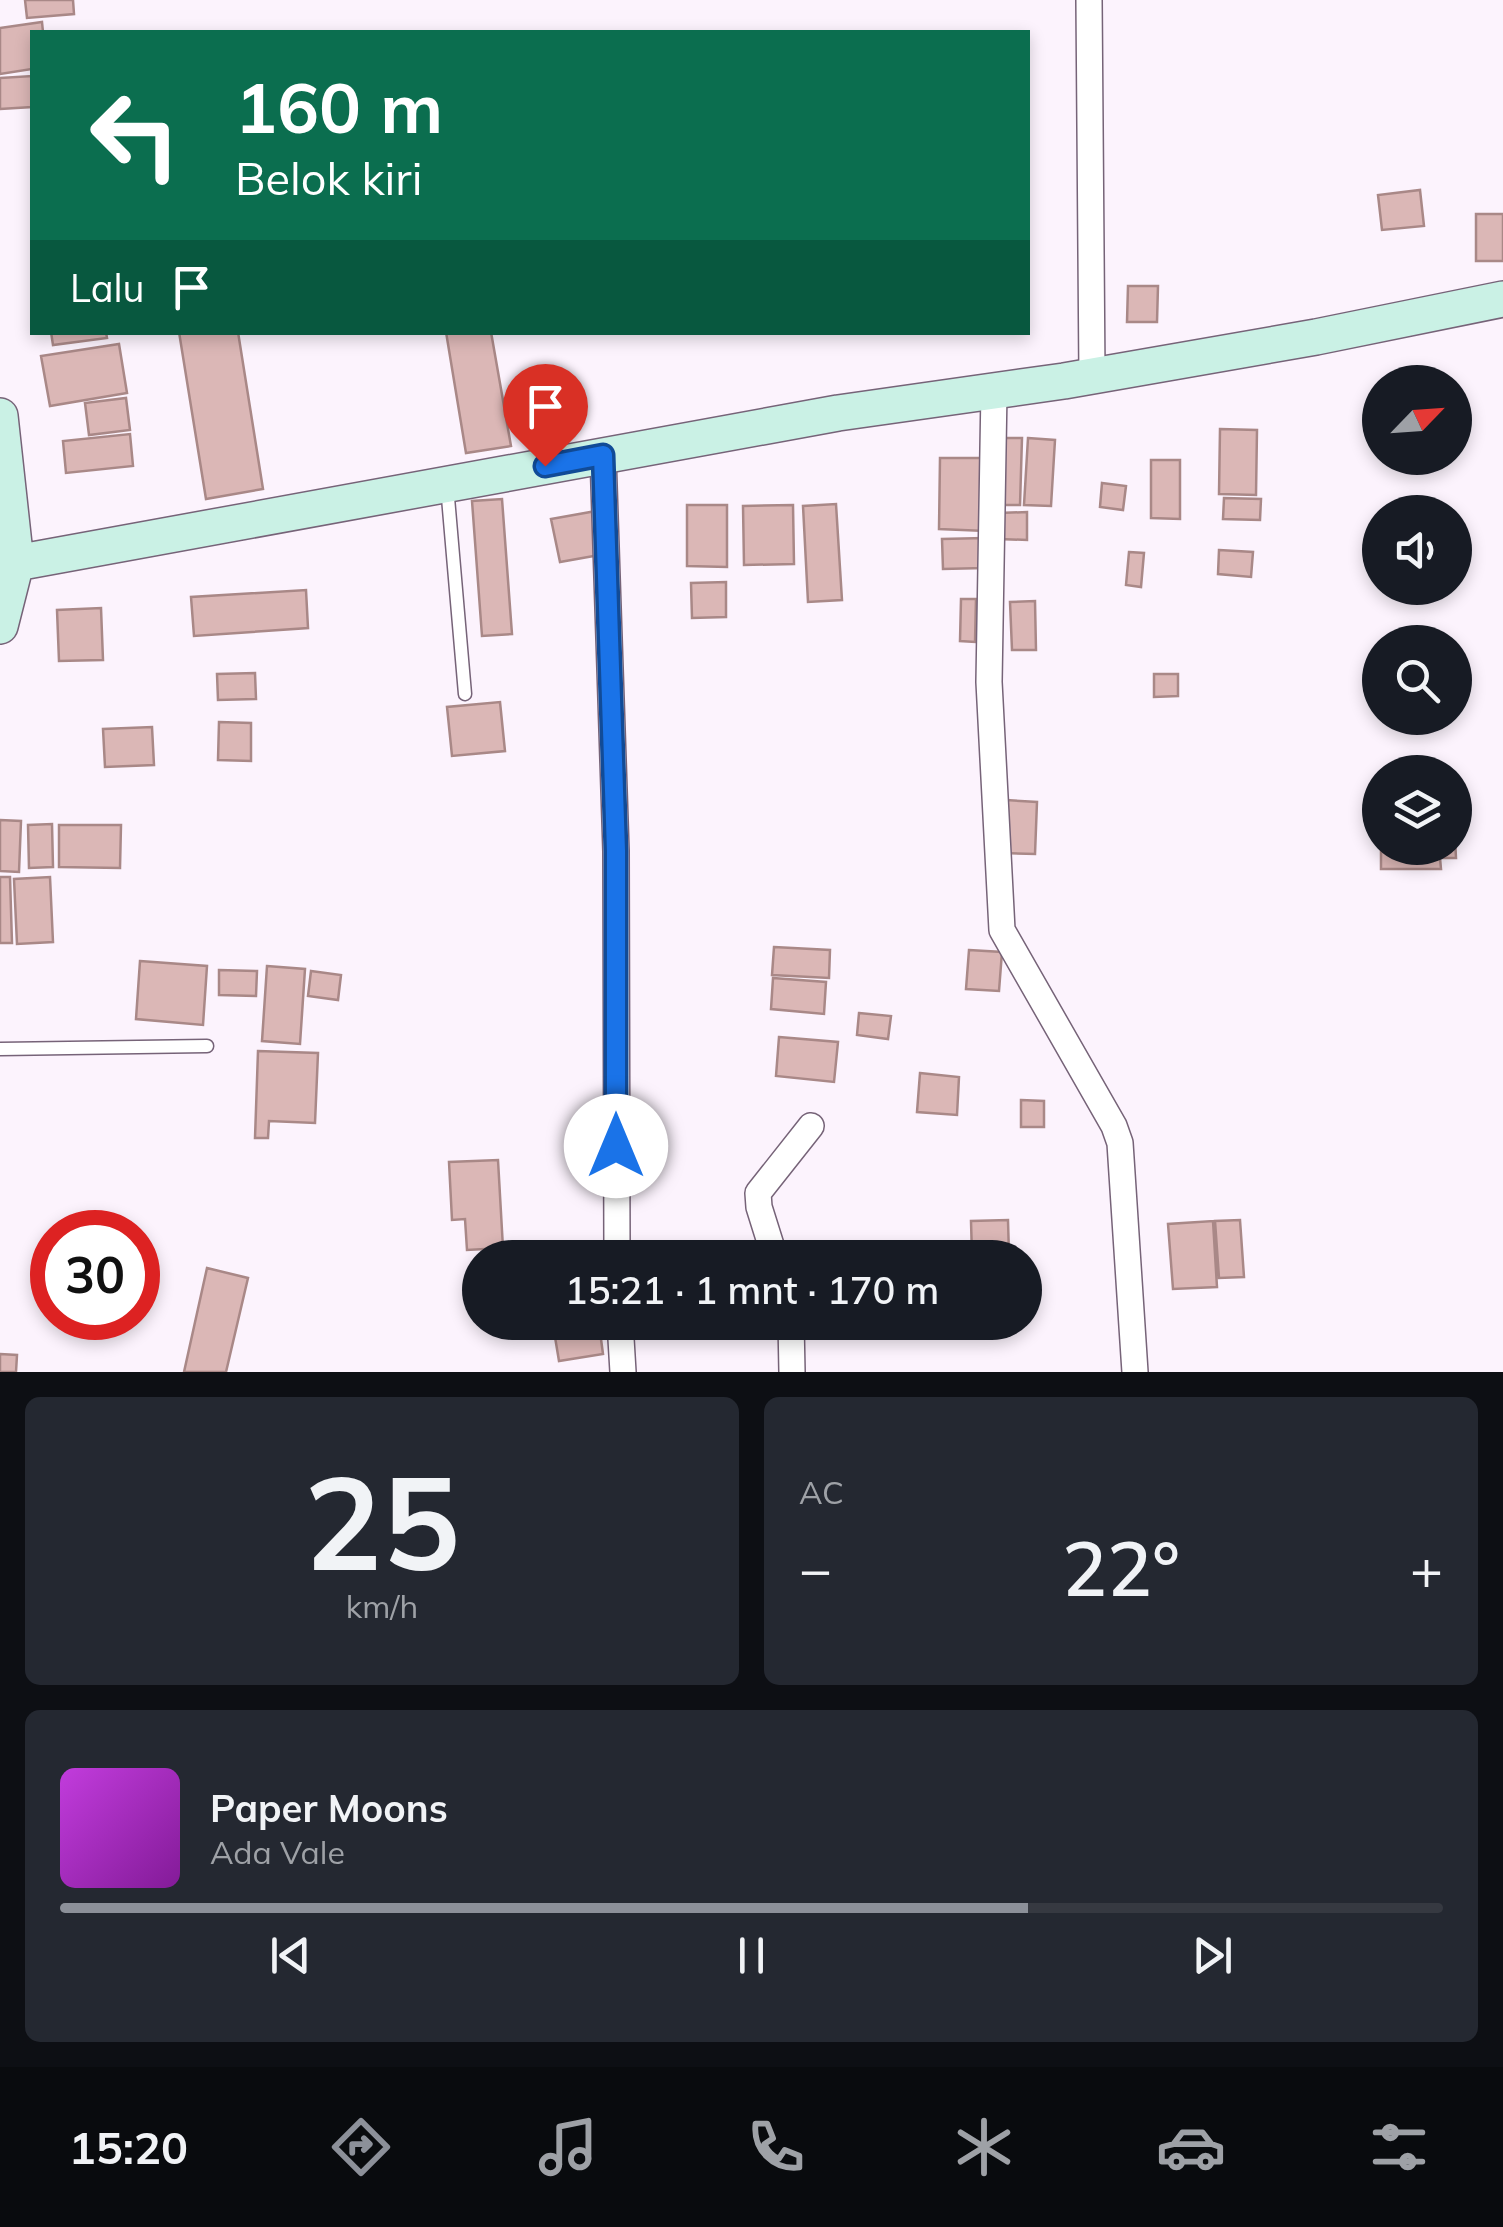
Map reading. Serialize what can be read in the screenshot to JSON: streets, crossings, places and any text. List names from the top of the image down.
{
  "north": "top right",
  "page": {
    "turn": ["160 m", "Belok kiri"],
    "then": "Lalu",
    "limit": "30",
    "trip": "15:21 · 1 mnt · 170 m",
    "tile": [
      ["25", "km/h"],
      "AC"
    ],
    "heat": ["−", "22°", "+"],
    "song": ["Paper Moons", "Ada Vale"],
    "tabs": "15:20"
  }
}
